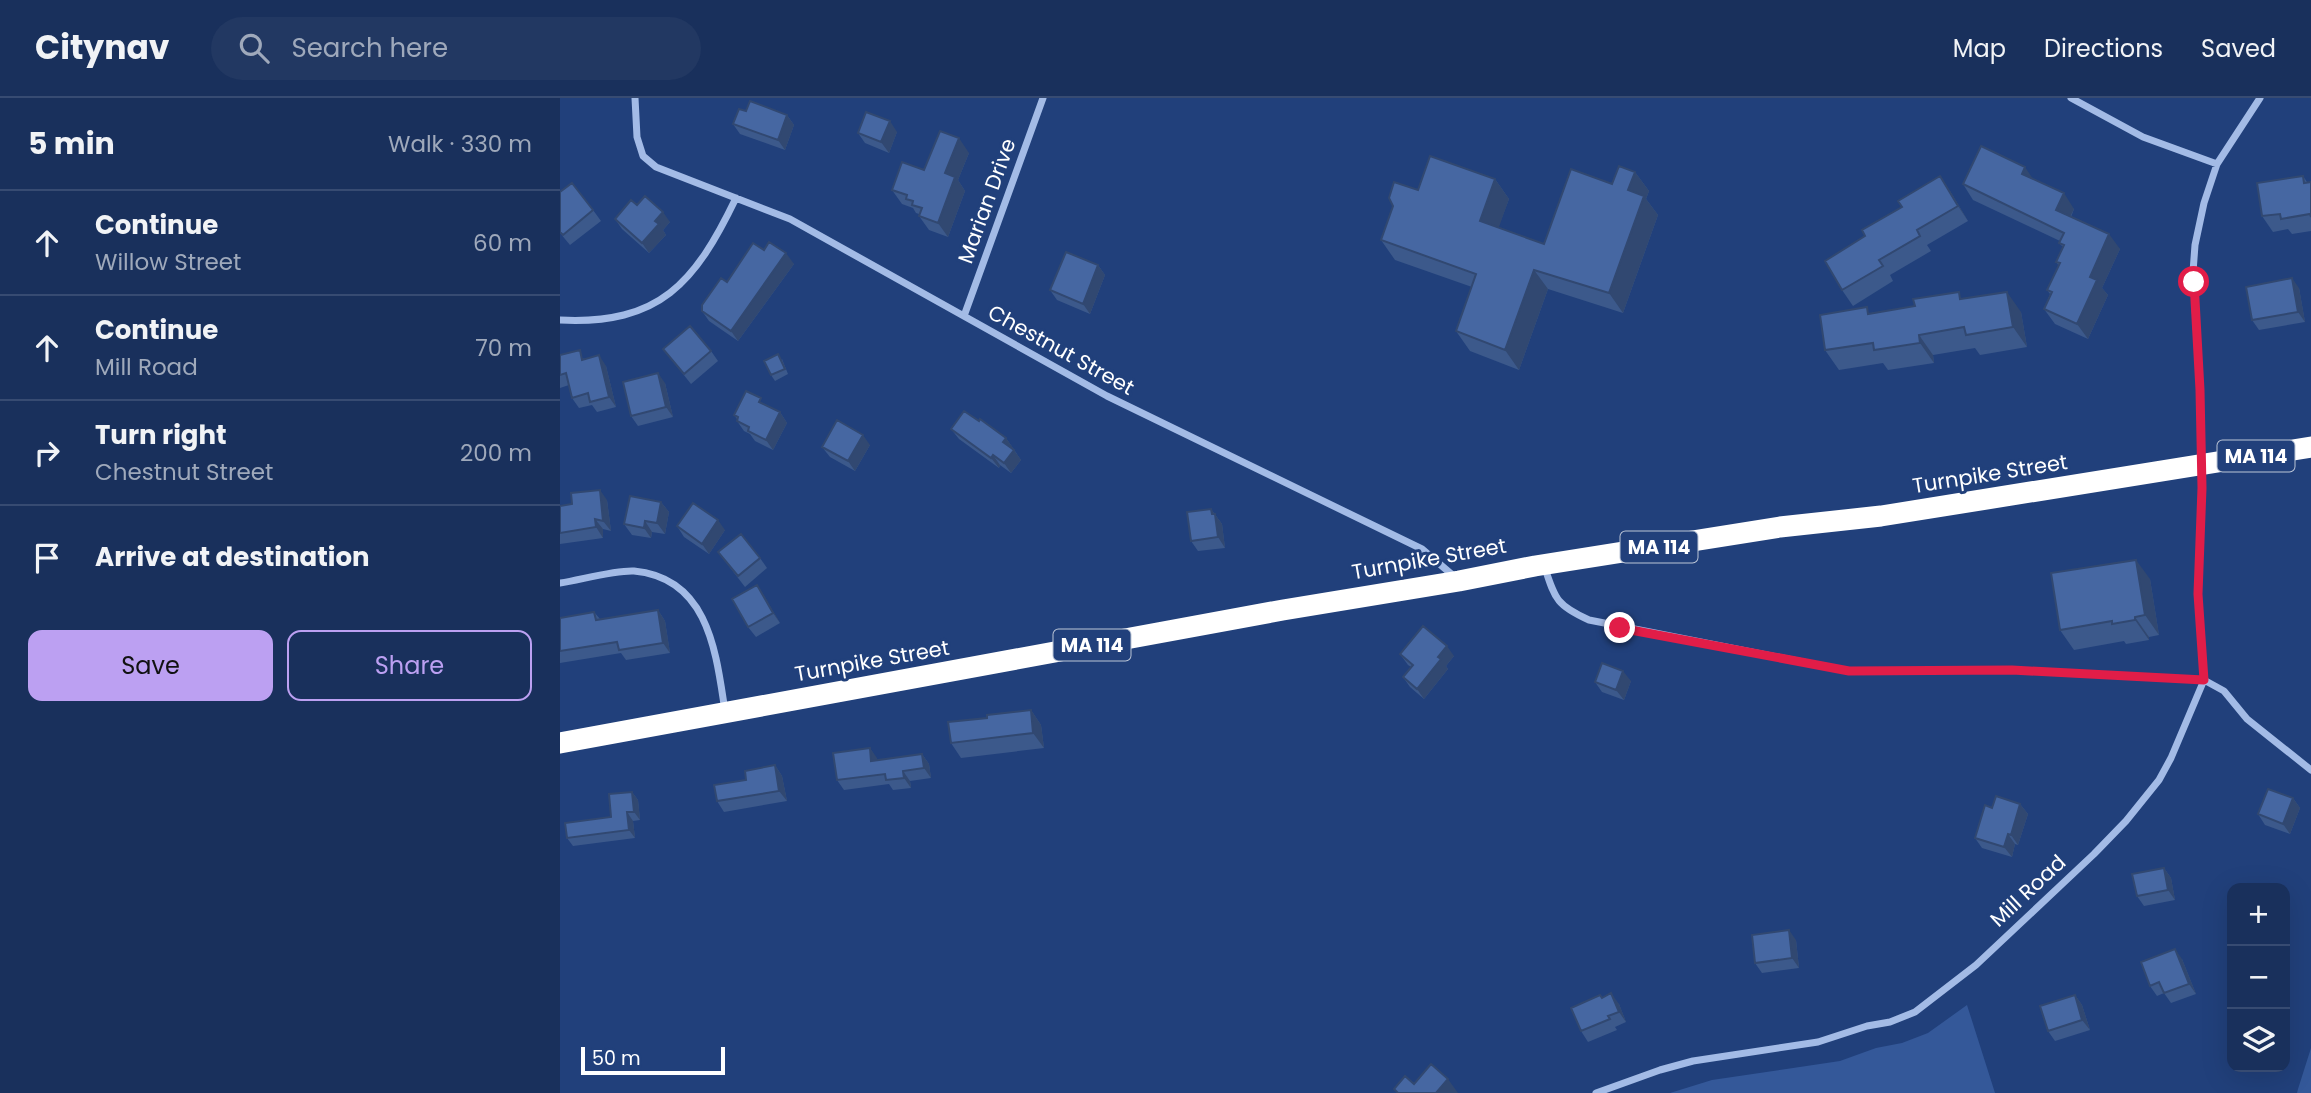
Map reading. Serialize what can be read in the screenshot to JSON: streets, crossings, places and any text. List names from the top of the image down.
{
  "streets": {
    "highway": ["MA 114", "Turnpike Street"],
    "street": ["Marian Drive", "Chestnut Street", "Mill Road"]
  },
  "crossings": [
    ["Marian Drive", "Chestnut Street"],
    ["Chestnut Street", "Turnpike Street"],
    ["Turnpike Street", "Mill Road"]
  ],
  "scale_bar": "50 m",
  "page": {
    "header": "Citynav",
    "search": "Search here",
    "nav": ["Map", "Directions", "Saved"],
    "heading": ["5 min", "Walk · 330 m"],
    "list": [
      ["Continue", "Willow Street", "60 m"],
      ["Continue", "Mill Road", "70 m"],
      ["Turn right", "Chestnut Street", "200 m"],
      "Arrive at destination"
    ],
    "buttons": ["Save", "Share"],
    "map_buttons": ["+", "−"],
    "scale": "50 m"
  }
}
